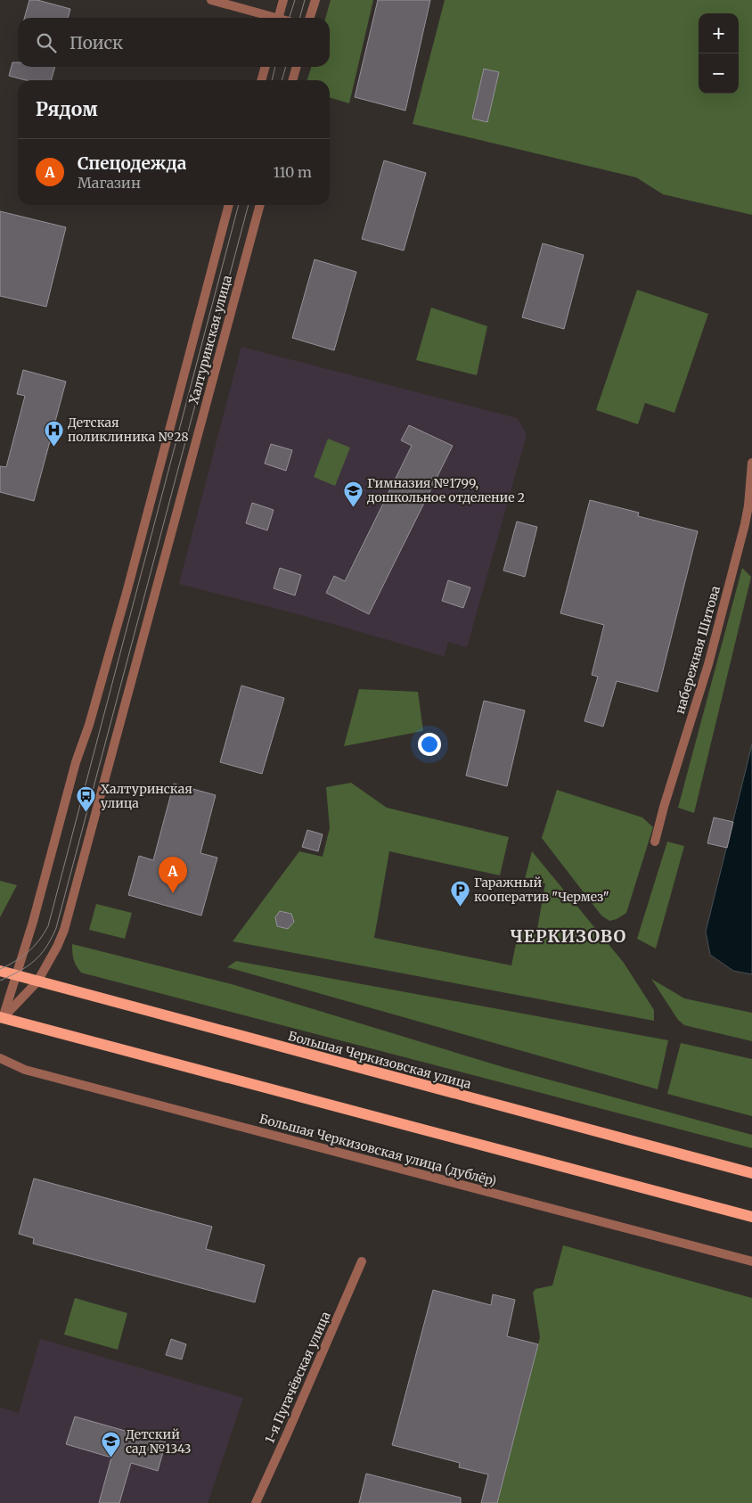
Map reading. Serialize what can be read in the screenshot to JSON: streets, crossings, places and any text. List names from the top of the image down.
{
  "streets": {
    "main road": ["Большая Черкизовская улица"],
    "street": [
      "Халтуринская улица",
      "набережная Шитова",
      "Большая Черкизовская улица (дублёр)",
      "1-я Пугачёвская улица"
    ]
  },
  "crossings": [
    ["Халтуринская улица", "Большая Черкизовская улица"]
  ],
  "districts": ["ЧЕРКИЗОВО"],
  "places": {
    "hospital": ["Детская поликлиника №28"],
    "school or university": ["Гимназия №1799, дошкольное отделение 2", "Детский сад №1343"],
    "bus stop": ["Халтуринская улица"],
    "parking": ["Гаражный кооператив \"Чермез\""]
  },
  "page": {
    "map_buttons": ["+", "−"],
    "search": "Поиск",
    "heading": "Рядом",
    "list": [
      {
        "mark": "A",
        "name": "Спецодежда",
        "note": "Магазин",
        "value": "110 m"
      }
    ],
    "pins": "A"
  }
}
